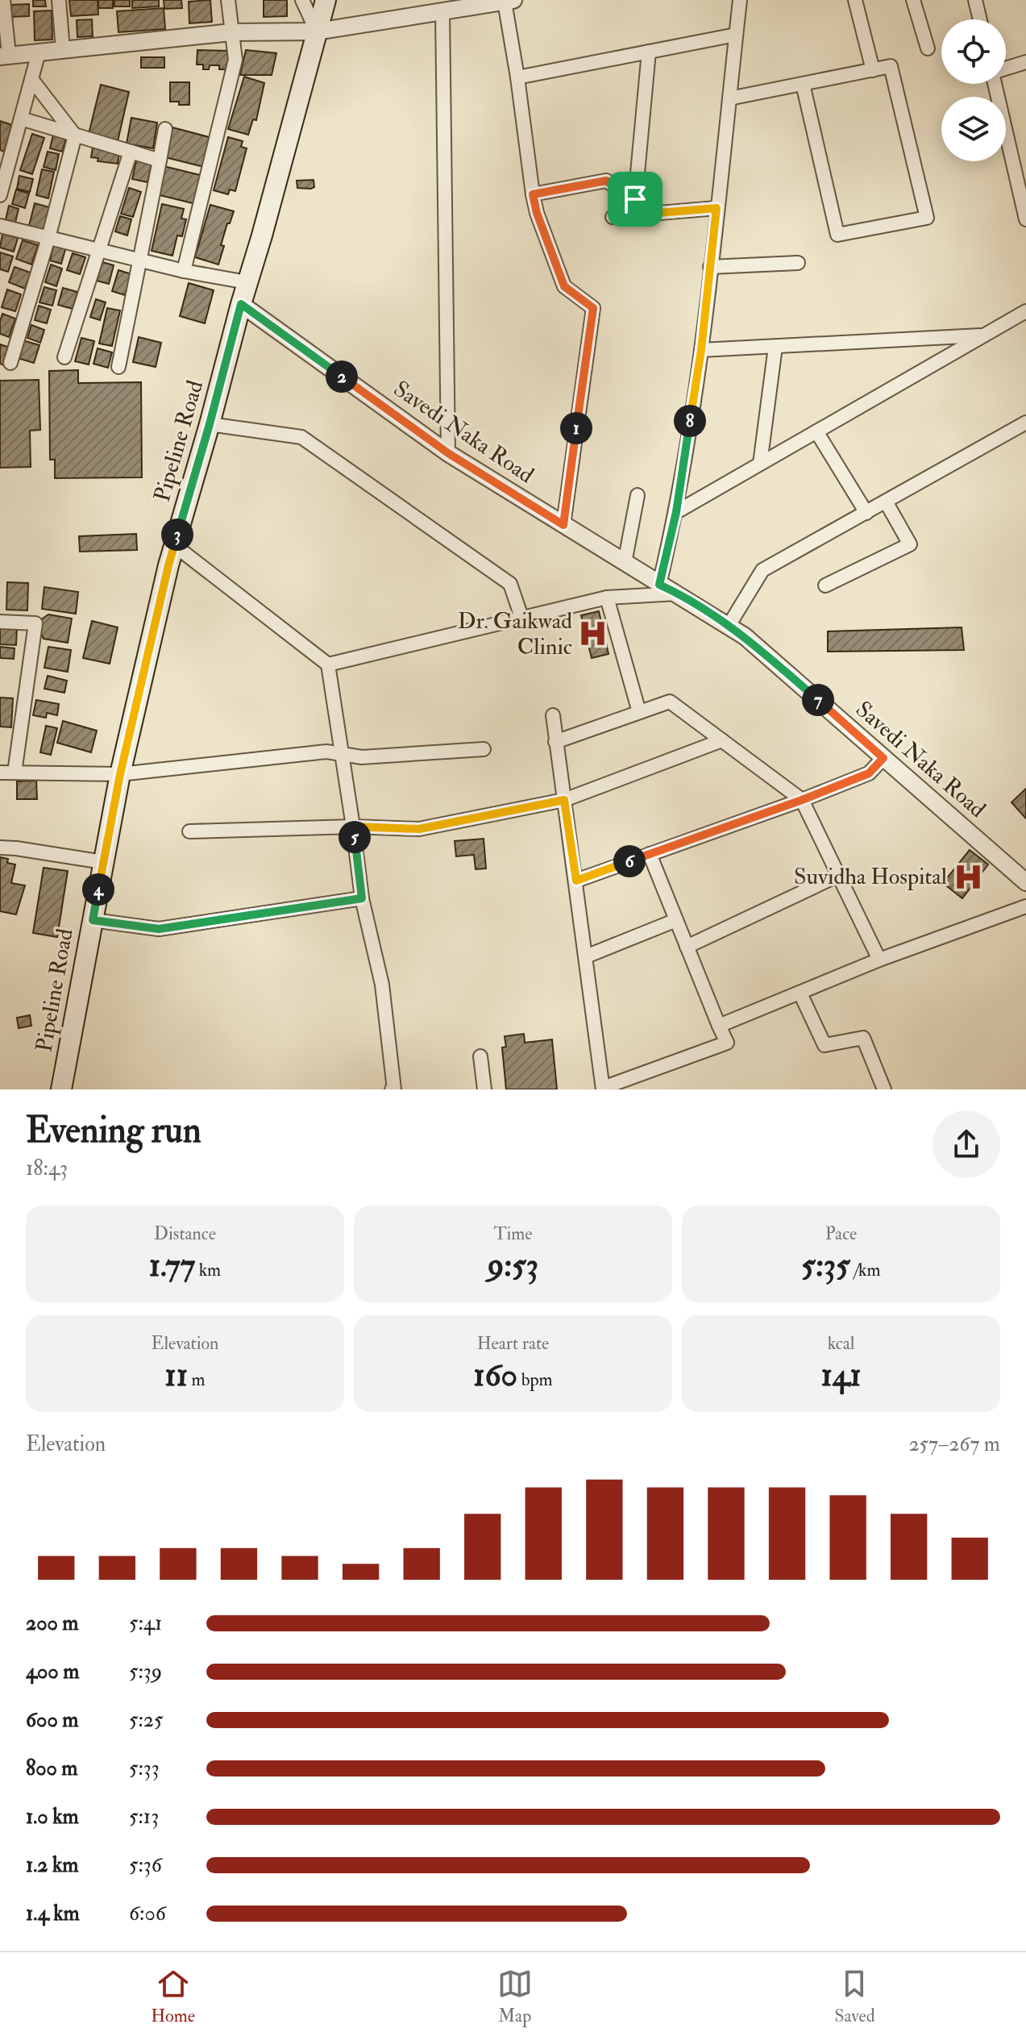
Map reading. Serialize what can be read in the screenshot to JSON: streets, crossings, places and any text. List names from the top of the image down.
{
  "streets": {
    "main road": ["Pipeline Road"],
    "street": ["Savedi Naka Road"]
  },
  "crossings": [
    ["Savedi Naka Road", "Pipeline Road"]
  ],
  "places": {
    "hospital": ["Dr. Gaikwad Clinic", "Suvidha Hospital"]
  },
  "page": {
    "pins": [
      "2",
      "8",
      "1",
      "3",
      "7",
      "5",
      "6",
      "4"
    ],
    "heading": ["Evening run", "18:43"],
    "stats": [
      ["Distance", "1.77 km"],
      ["Time", "9:53"],
      ["Pace", "5:35 /km"],
      ["Elevation", "11 m"],
      ["Heart rate", "160 bpm"],
      ["kcal", "141"]
    ],
    "chart": ["Elevation", "257–267 m"],
    "list": [
      {
        "name": "200 m",
        "note": "5:41"
      },
      {
        "name": "400 m",
        "note": "5:39"
      },
      {
        "name": "600 m",
        "note": "5:25"
      },
      {
        "name": "800 m",
        "note": "5:33"
      },
      {
        "name": "1.0 km",
        "note": "5:13"
      },
      {
        "name": "1.2 km",
        "note": "5:36"
      },
      {
        "name": "1.4 km",
        "note": "6:06"
      }
    ],
    "tabs": ["Home", "Map", "Saved"]
  }
}
